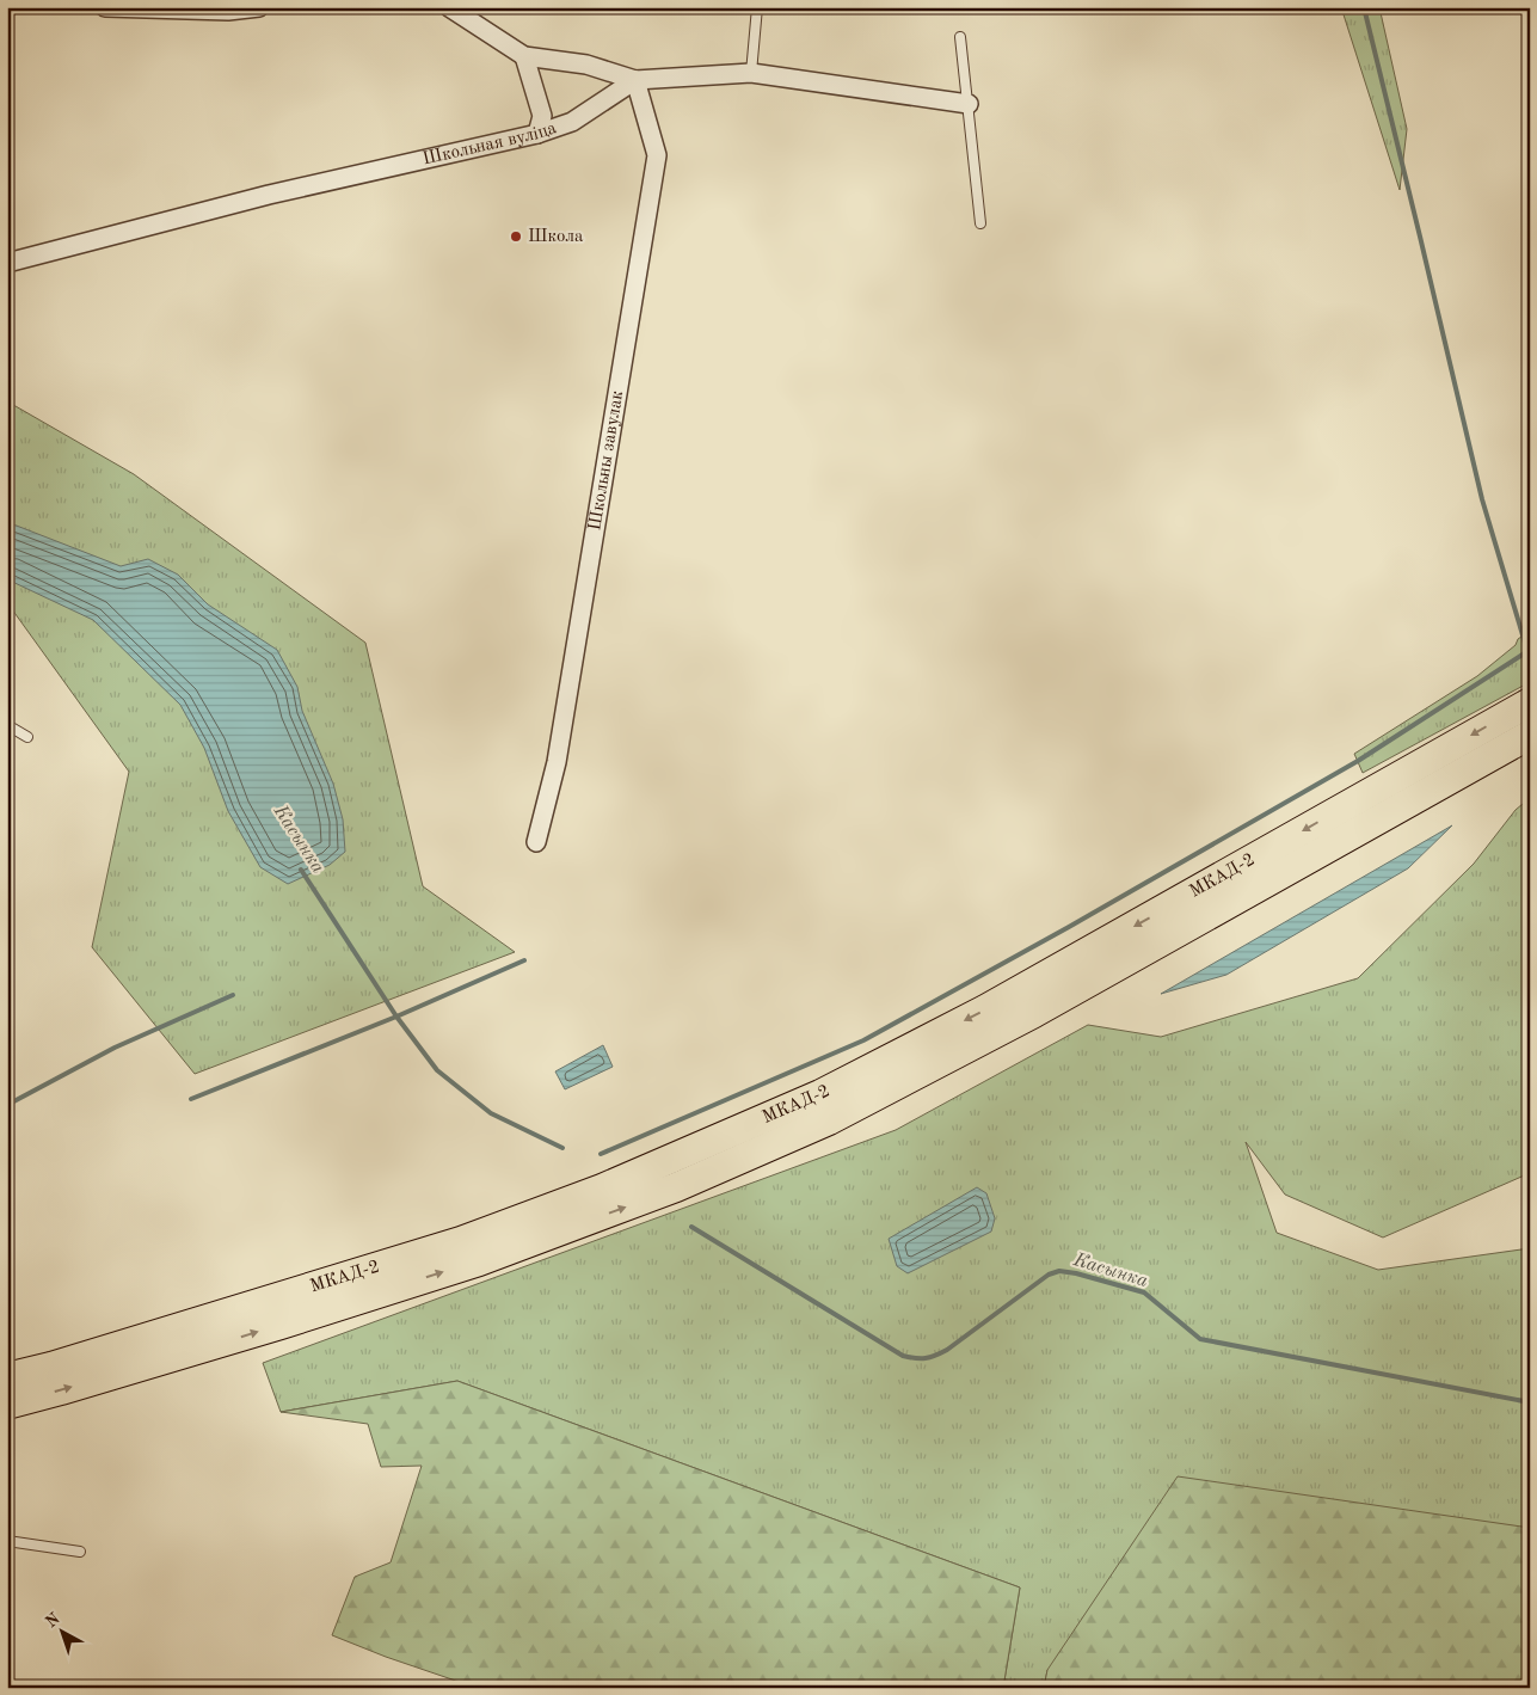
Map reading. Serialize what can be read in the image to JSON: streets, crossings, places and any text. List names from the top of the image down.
{
  "streets": {
    "highway": ["МКАД-2"],
    "street": ["Школьная вуліца", "Школьны завулак"]
  },
  "crossings": [
    ["Школьная вуліца", "Школьны завулак"]
  ],
  "water": ["Касынка"],
  "places": ["Школа"],
  "north": "top left"
}
